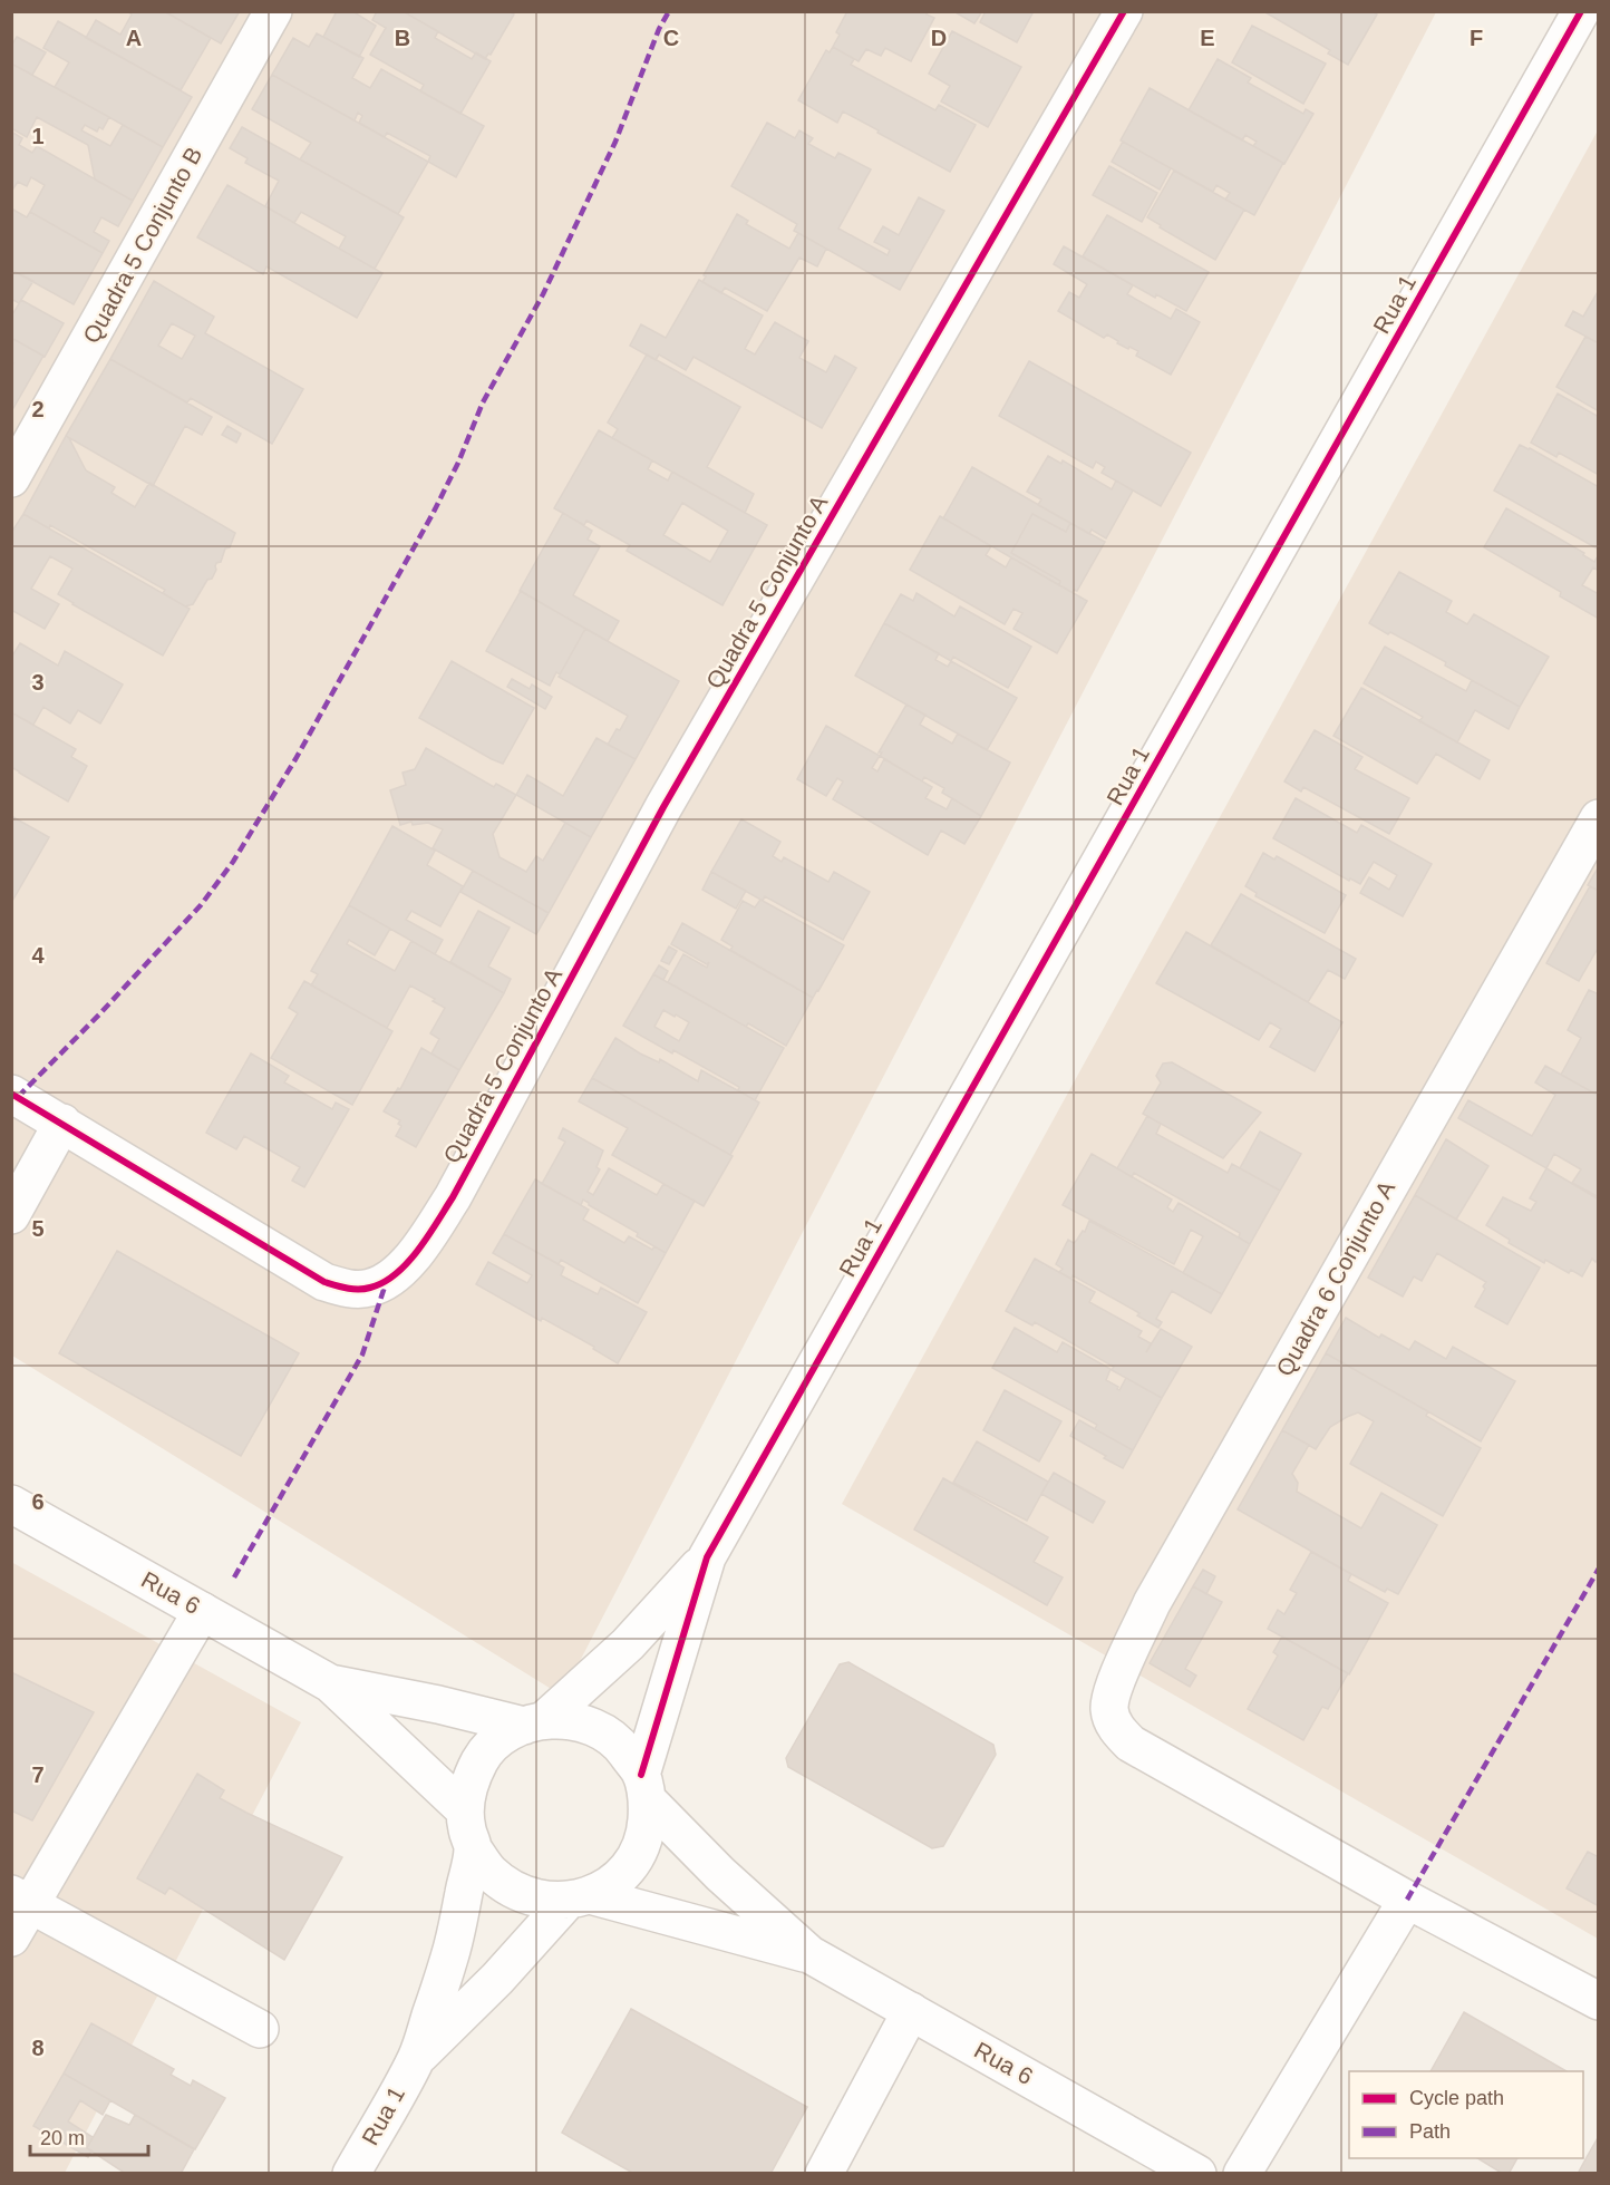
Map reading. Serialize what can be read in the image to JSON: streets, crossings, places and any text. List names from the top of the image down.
{
  "streets": {
    "street": [
      "Quadra 5 Conjunto B",
      "Rua 1",
      "Quadra 5 Conjunto A",
      "Quadra 6 Conjunto A",
      "Rua 6"
    ]
  },
  "legend": ["Cycle path", "Path"],
  "scale_bar": "20 m",
  "grid": {
    "columns": [
      "A",
      "B",
      "C",
      "D",
      "E",
      "F"
    ],
    "rows": [
      "1",
      "2",
      "3",
      "4",
      "5",
      "6",
      "7",
      "8"
    ]
  }
}
